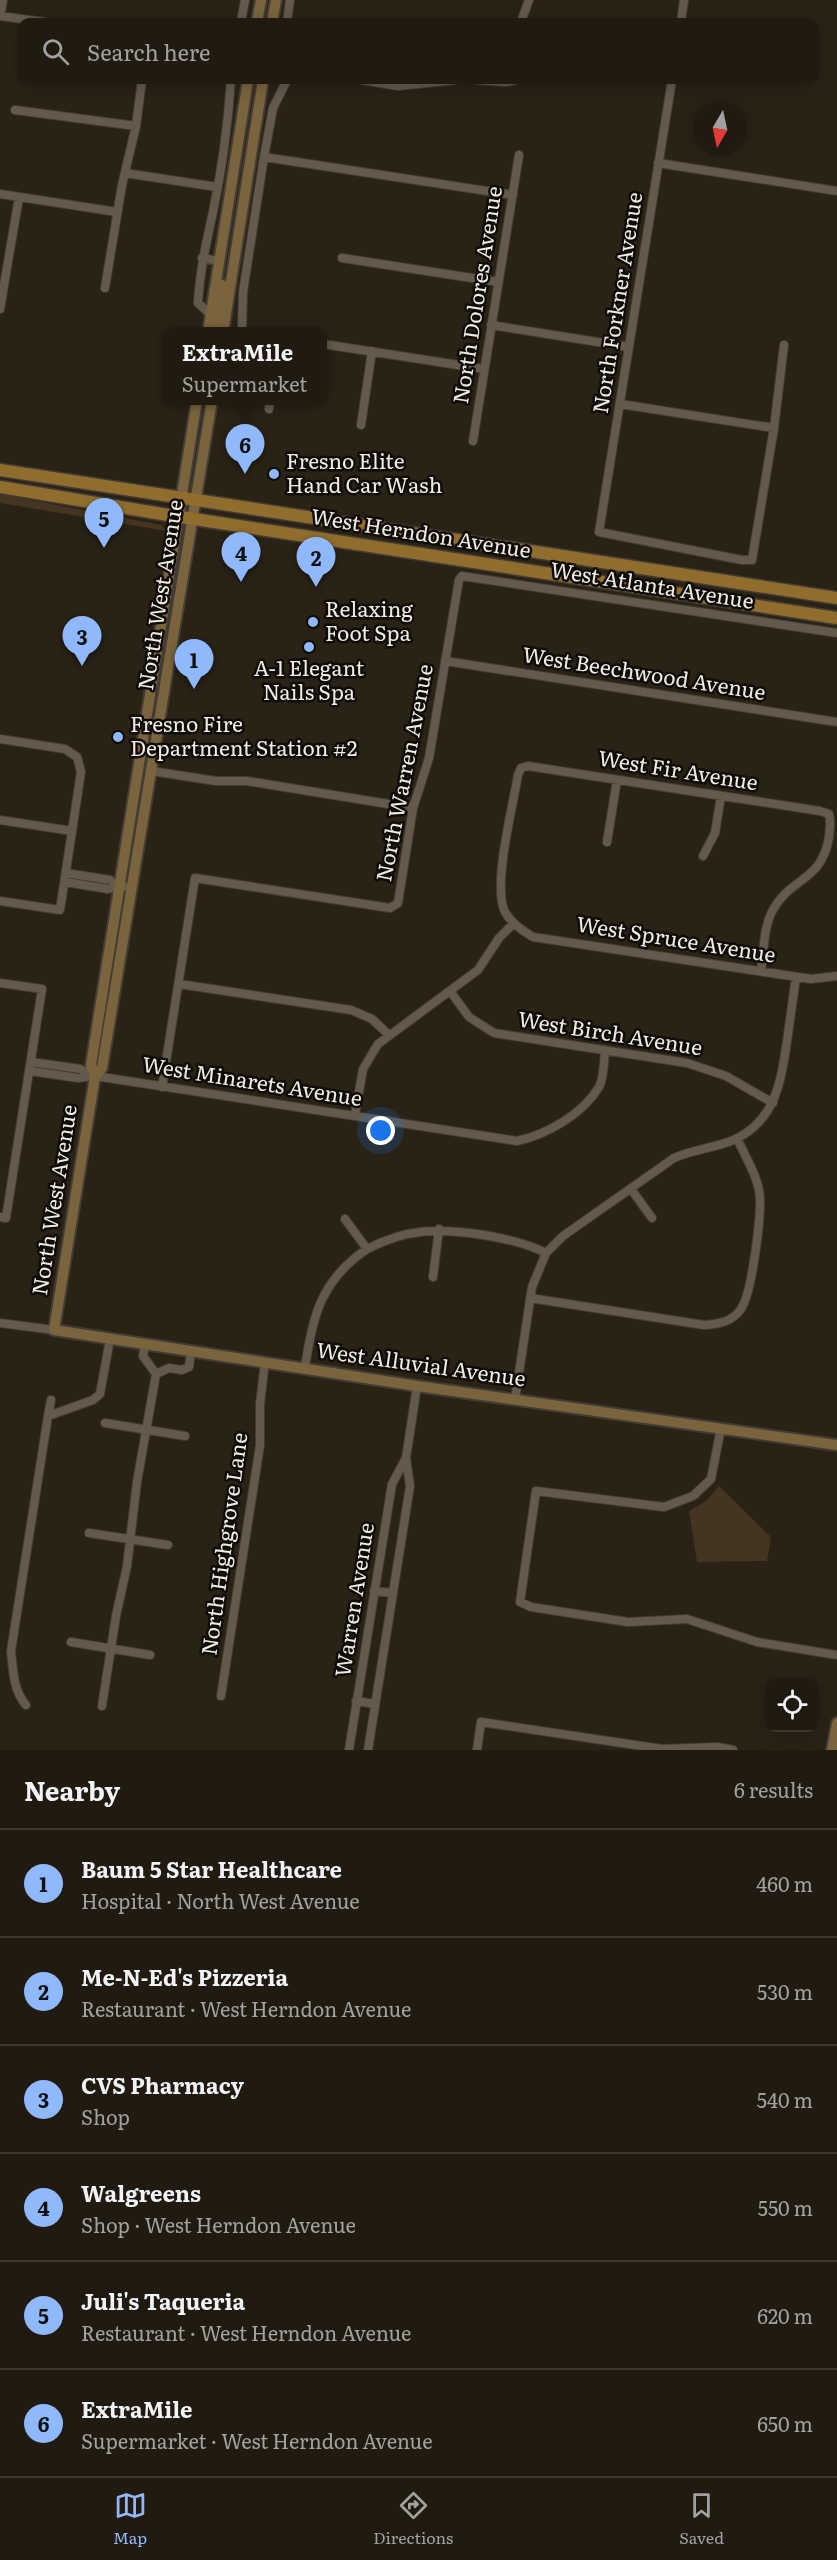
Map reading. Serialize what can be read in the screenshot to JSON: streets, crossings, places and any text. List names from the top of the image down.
{
  "streets": {
    "main road": ["West Herndon Avenue"],
    "street": [
      "North Dolores Avenue",
      "North Forkner Avenue",
      "West Atlanta Avenue",
      "North West Avenue",
      "West Beechwood Avenue",
      "West Fir Avenue",
      "North Warren Avenue",
      "West Spruce Avenue",
      "West Birch Avenue",
      "West Minarets Avenue",
      "West Alluvial Avenue",
      "North Highgrove Lane",
      "Warren Avenue"
    ]
  },
  "crossings": [
    ["West Herndon Avenue", "North West Avenue"],
    ["West Atlanta Avenue", "North Warren Avenue"],
    ["North West Avenue", "West Minarets Avenue"],
    ["North West Avenue", "West Alluvial Avenue"],
    ["West Beechwood Avenue", "North Warren Avenue"],
    ["West Fir Avenue", "West Spruce Avenue"],
    ["West Birch Avenue", "West Minarets Avenue"],
    ["West Alluvial Avenue", "North Highgrove Lane"],
    ["West Alluvial Avenue", "Warren Avenue"]
  ],
  "places": [
    "Fresno Elite Hand Car Wash",
    "Relaxing Foot Spa",
    "A-1 Elegant Nails Spa",
    "Fresno Fire Department Station #2"
  ],
  "north": "bottom",
  "page": {
    "search": "Search here",
    "popup": ["ExtraMile", "Supermarket"],
    "pins": [
      "6",
      "5",
      "4",
      "2",
      "3",
      "1"
    ],
    "heading": ["Nearby", "6 results"],
    "list": [
      {
        "mark": "1",
        "name": "Baum 5 Star Healthcare",
        "note": "Hospital · North West Avenue",
        "value": "460 m"
      },
      {
        "mark": "2",
        "name": "Me-N-Ed's Pizzeria",
        "note": "Restaurant · West Herndon Avenue",
        "value": "530 m"
      },
      {
        "mark": "3",
        "name": "CVS Pharmacy",
        "note": "Shop",
        "value": "540 m"
      },
      {
        "mark": "4",
        "name": "Walgreens",
        "note": "Shop · West Herndon Avenue",
        "value": "550 m"
      },
      {
        "mark": "5",
        "name": "Juli's Taqueria",
        "note": "Restaurant · West Herndon Avenue",
        "value": "620 m"
      },
      {
        "mark": "6",
        "name": "ExtraMile",
        "note": "Supermarket · West Herndon Avenue",
        "value": "650 m"
      }
    ],
    "nav": ["Map", "Directions", "Saved"]
  }
}
